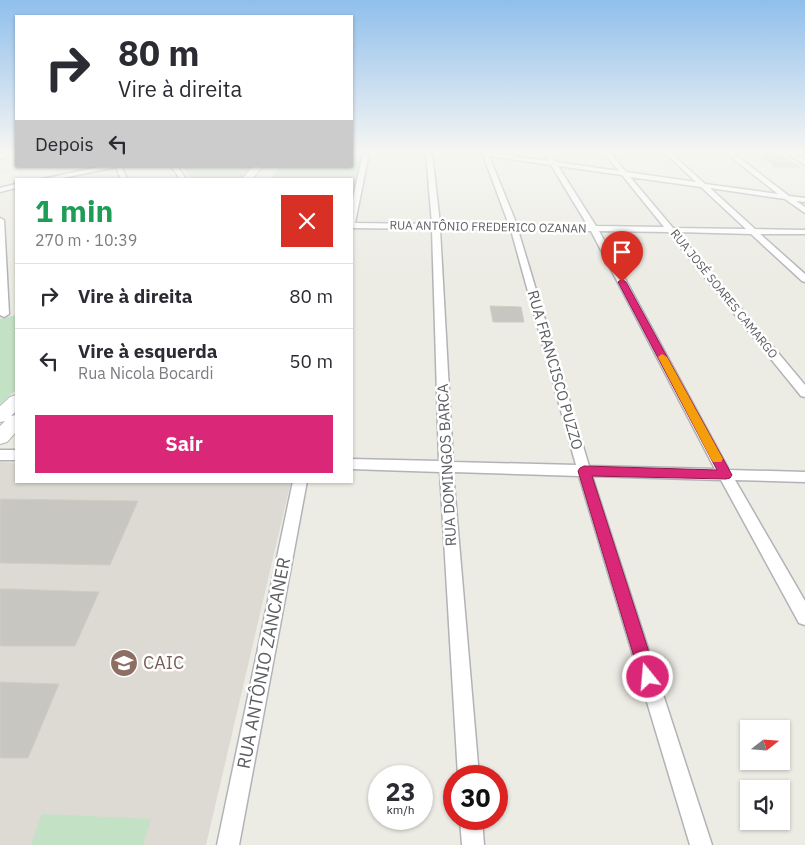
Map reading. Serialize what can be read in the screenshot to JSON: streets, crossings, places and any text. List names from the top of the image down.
{
  "streets": {
    "street": [
      "RUA ANTÔNIO FREDERICO OZANAN",
      "RUA JOSÉ SOARES CAMARGO",
      "RUA FRANCISCO PUZZO",
      "RUA DOMINGOS BARCA",
      "RUA ANTÔNIO ZANCANER"
    ]
  },
  "crossings": [
    ["RUA ANTÔNIO FREDERICO OZANAN", "RUA JOSÉ SOARES CAMARGO"],
    ["RUA ANTÔNIO FREDERICO OZANAN", "RUA FRANCISCO PUZZO"],
    ["RUA ANTÔNIO FREDERICO OZANAN", "RUA DOMINGOS BARCA"]
  ],
  "places": {
    "school or university": ["CAIC"]
  },
  "north": "right",
  "page": {
    "turn": ["80 m", "Vire à direita"],
    "then": "Depois",
    "heading": ["1 min", "270 m · 10:39"],
    "list": [
      {
        "name": "Vire à direita",
        "value": "80 m"
      },
      {
        "name": "Vire à esquerda",
        "note": "Rua Nicola Bocardi",
        "value": "50 m"
      }
    ],
    "buttons": "Sair",
    "speed": "23 km/h",
    "limit": "30"
  }
}
